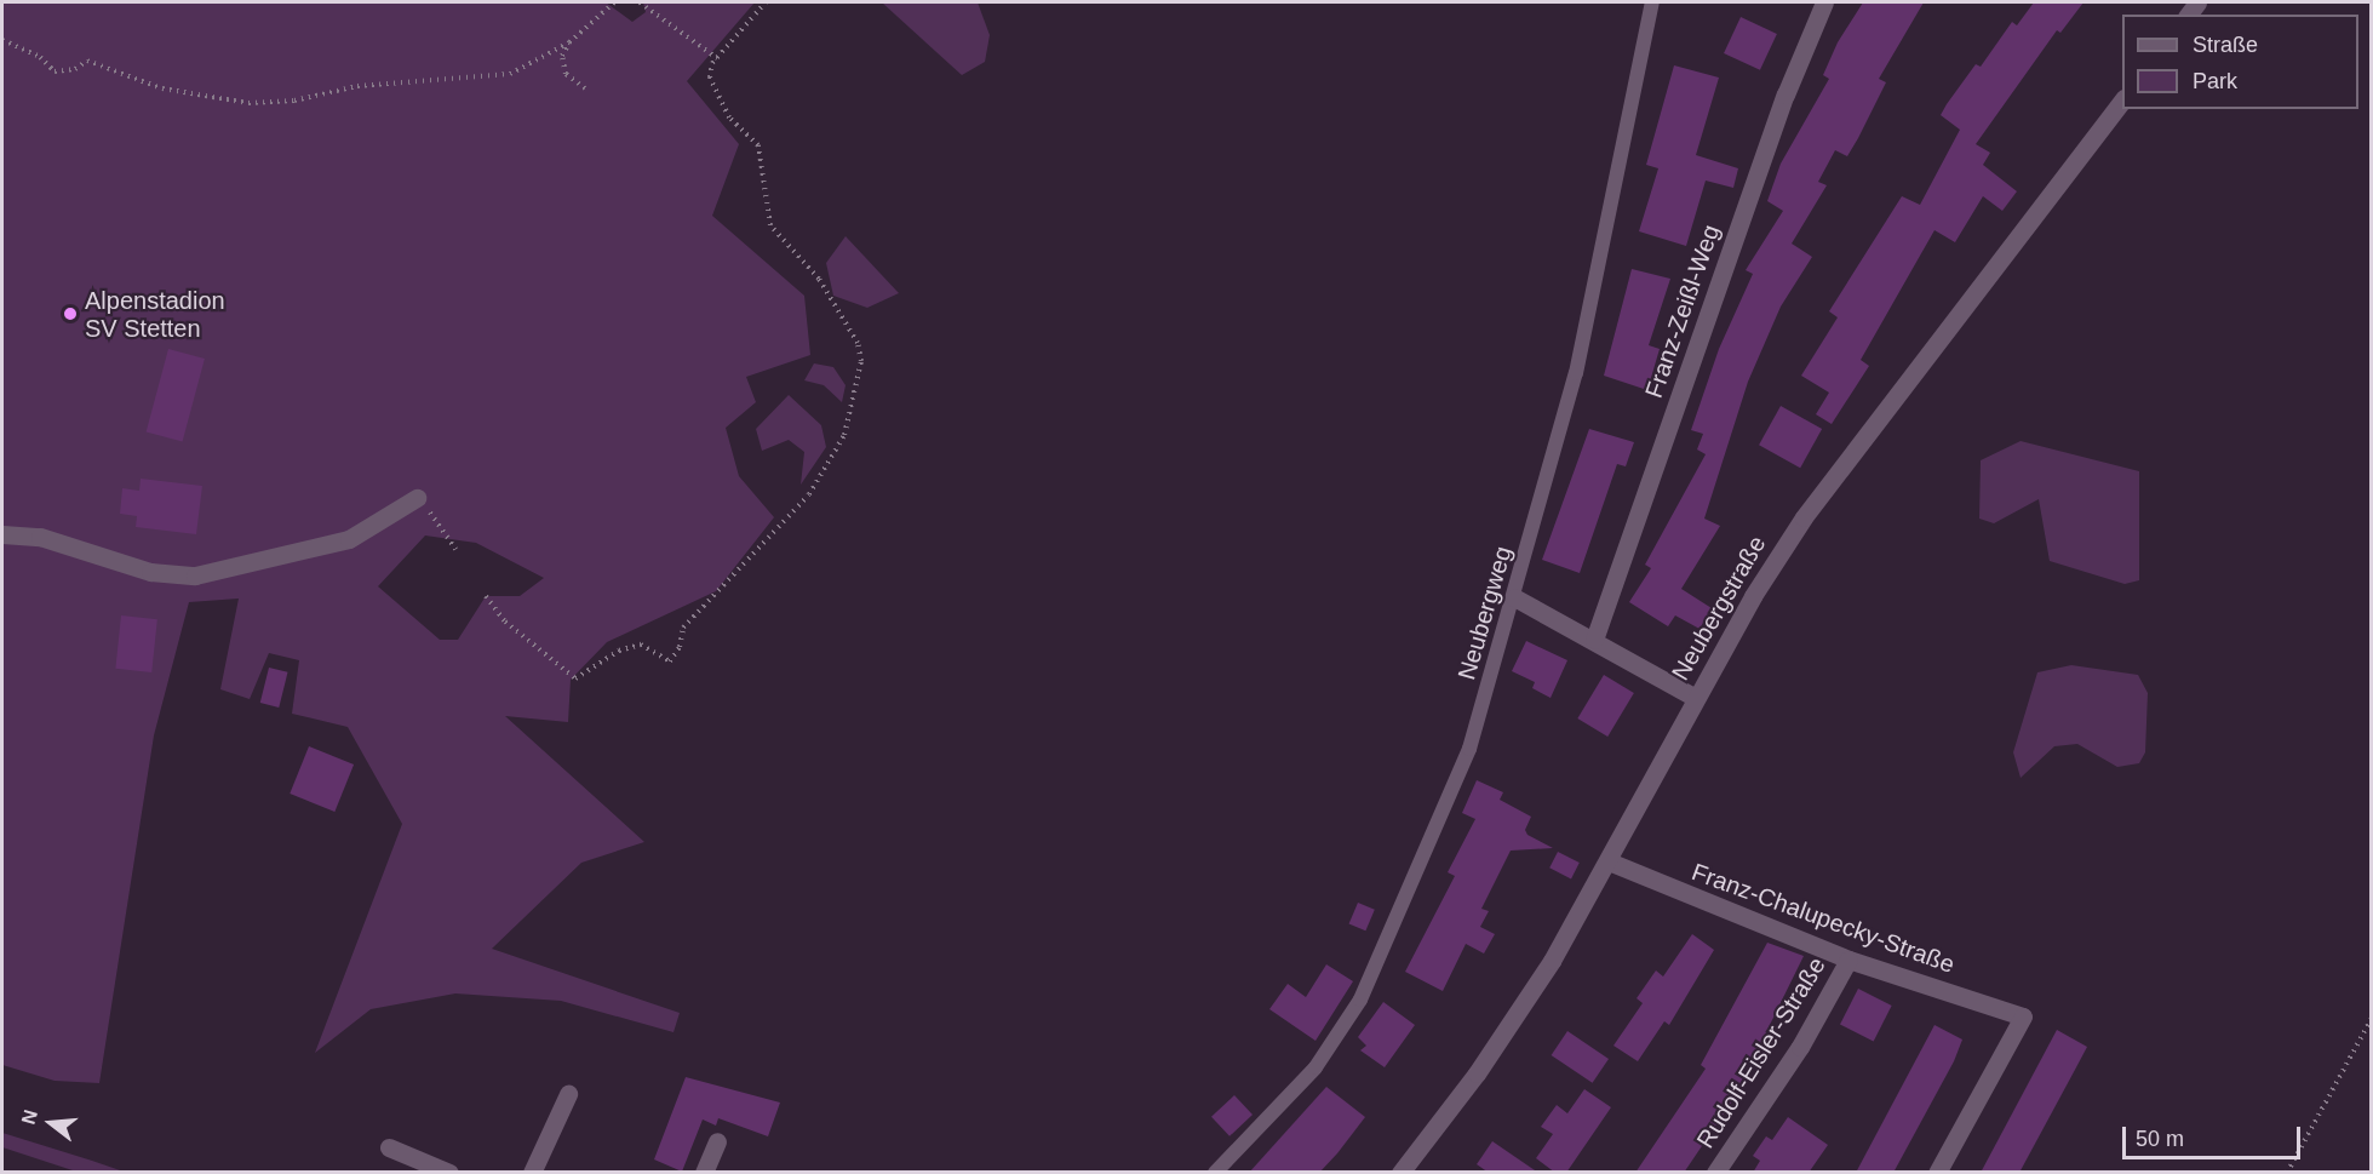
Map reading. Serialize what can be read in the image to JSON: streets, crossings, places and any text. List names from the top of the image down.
{
  "streets": {
    "street": [
      "Franz-Zeißl-Weg",
      "Neubergstraße",
      "Franz-Chalupecky-Straße",
      "Rudolf-Eisler-Straße"
    ],
    "lane": ["Neubergweg"]
  },
  "crossings": [
    ["Neubergstraße", "Franz-Chalupecky-Straße"],
    ["Franz-Chalupecky-Straße", "Rudolf-Eisler-Straße"]
  ],
  "places": ["Alpenstadion SV Stetten"],
  "legend": ["Straße", "Park"],
  "scale_bar": "50 m",
  "north": "left"
}
